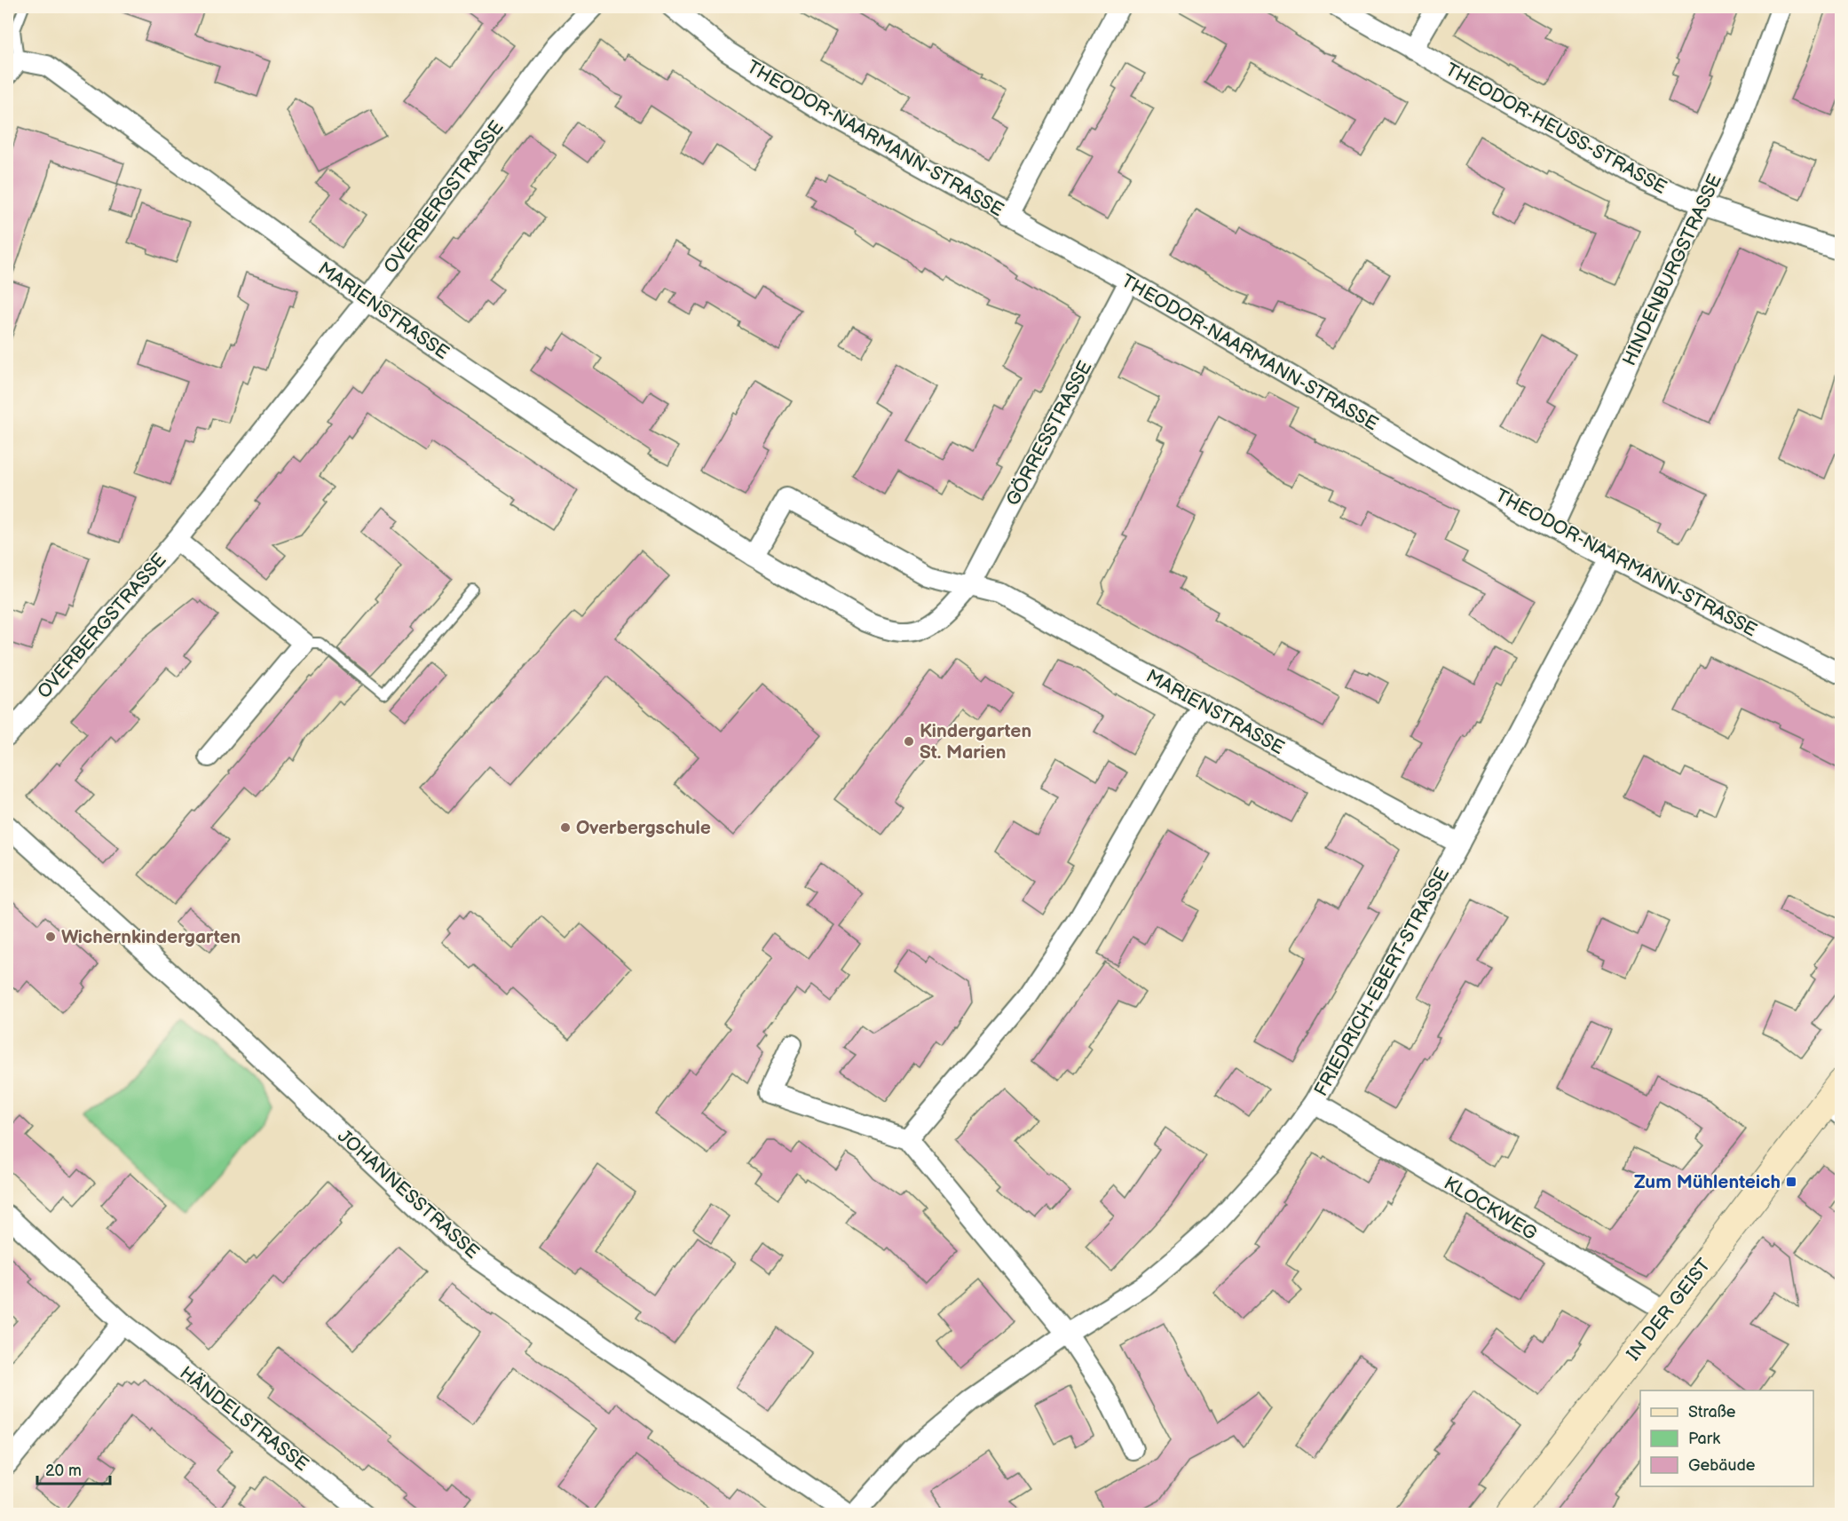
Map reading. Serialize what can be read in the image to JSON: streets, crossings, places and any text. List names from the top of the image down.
{
  "streets": {
    "main road": ["IN DER GEIST"],
    "street": [
      "THEODOR-HEUSS-STRASSE",
      "THEODOR-NAARMANN-STRASSE",
      "OVERBERGSTRASSE",
      "HINDENBURGSTRASSE",
      "MARIENSTRASSE",
      "GÖRRESSTRASSE",
      "FRIEDRICH-EBERT-STRASSE",
      "JOHANNESSTRASSE",
      "KLOCKWEG",
      "HÄNDELSTRASSE"
    ]
  },
  "crossings": [
    ["THEODOR-HEUSS-STRASSE", "HINDENBURGSTRASSE"],
    ["THEODOR-NAARMANN-STRASSE", "HINDENBURGSTRASSE"],
    ["THEODOR-NAARMANN-STRASSE", "GÖRRESSTRASSE"],
    ["THEODOR-NAARMANN-STRASSE", "FRIEDRICH-EBERT-STRASSE"],
    ["OVERBERGSTRASSE", "MARIENSTRASSE"],
    ["MARIENSTRASSE", "GÖRRESSTRASSE"],
    ["MARIENSTRASSE", "FRIEDRICH-EBERT-STRASSE"],
    ["FRIEDRICH-EBERT-STRASSE", "KLOCKWEG"],
    ["KLOCKWEG", "IN DER GEIST"]
  ],
  "places": {
    "other": ["Kindergarten St. Marien", "Overbergschule", "Wichernkindergarten"],
    "transit": ["Zum Mühlenteich"]
  },
  "legend": ["Straße", "Park", "Gebäude"],
  "scale_bar": "20 m"
}
